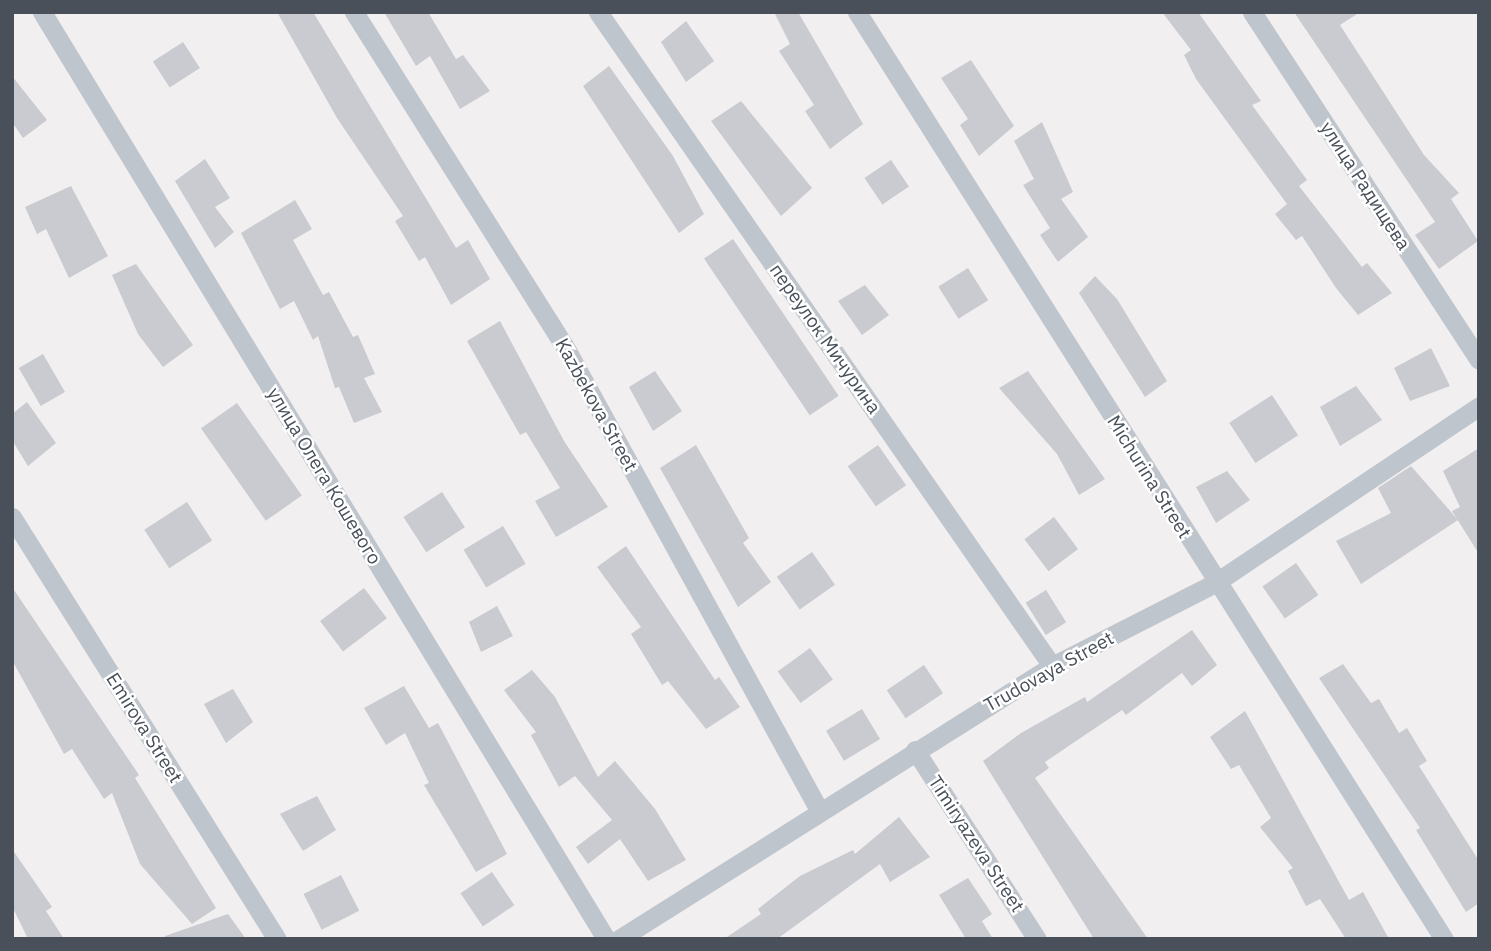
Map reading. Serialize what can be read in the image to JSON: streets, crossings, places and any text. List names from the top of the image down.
{
  "streets": {
    "street": [
      "улица Радищева",
      "переулок Мичурина",
      "Kazbekova Street",
      "улица Олега Кошевого",
      "Michurina Street",
      "Trudovaya Street",
      "Emirova Street",
      "Timiryazeva Street"
    ]
  },
  "crossings": [
    ["переулок Мичурина", "Trudovaya Street"],
    ["Kazbekova Street", "Trudovaya Street"],
    ["Michurina Street", "Trudovaya Street"],
    ["Trudovaya Street", "Timiryazeva Street"]
  ]
}
